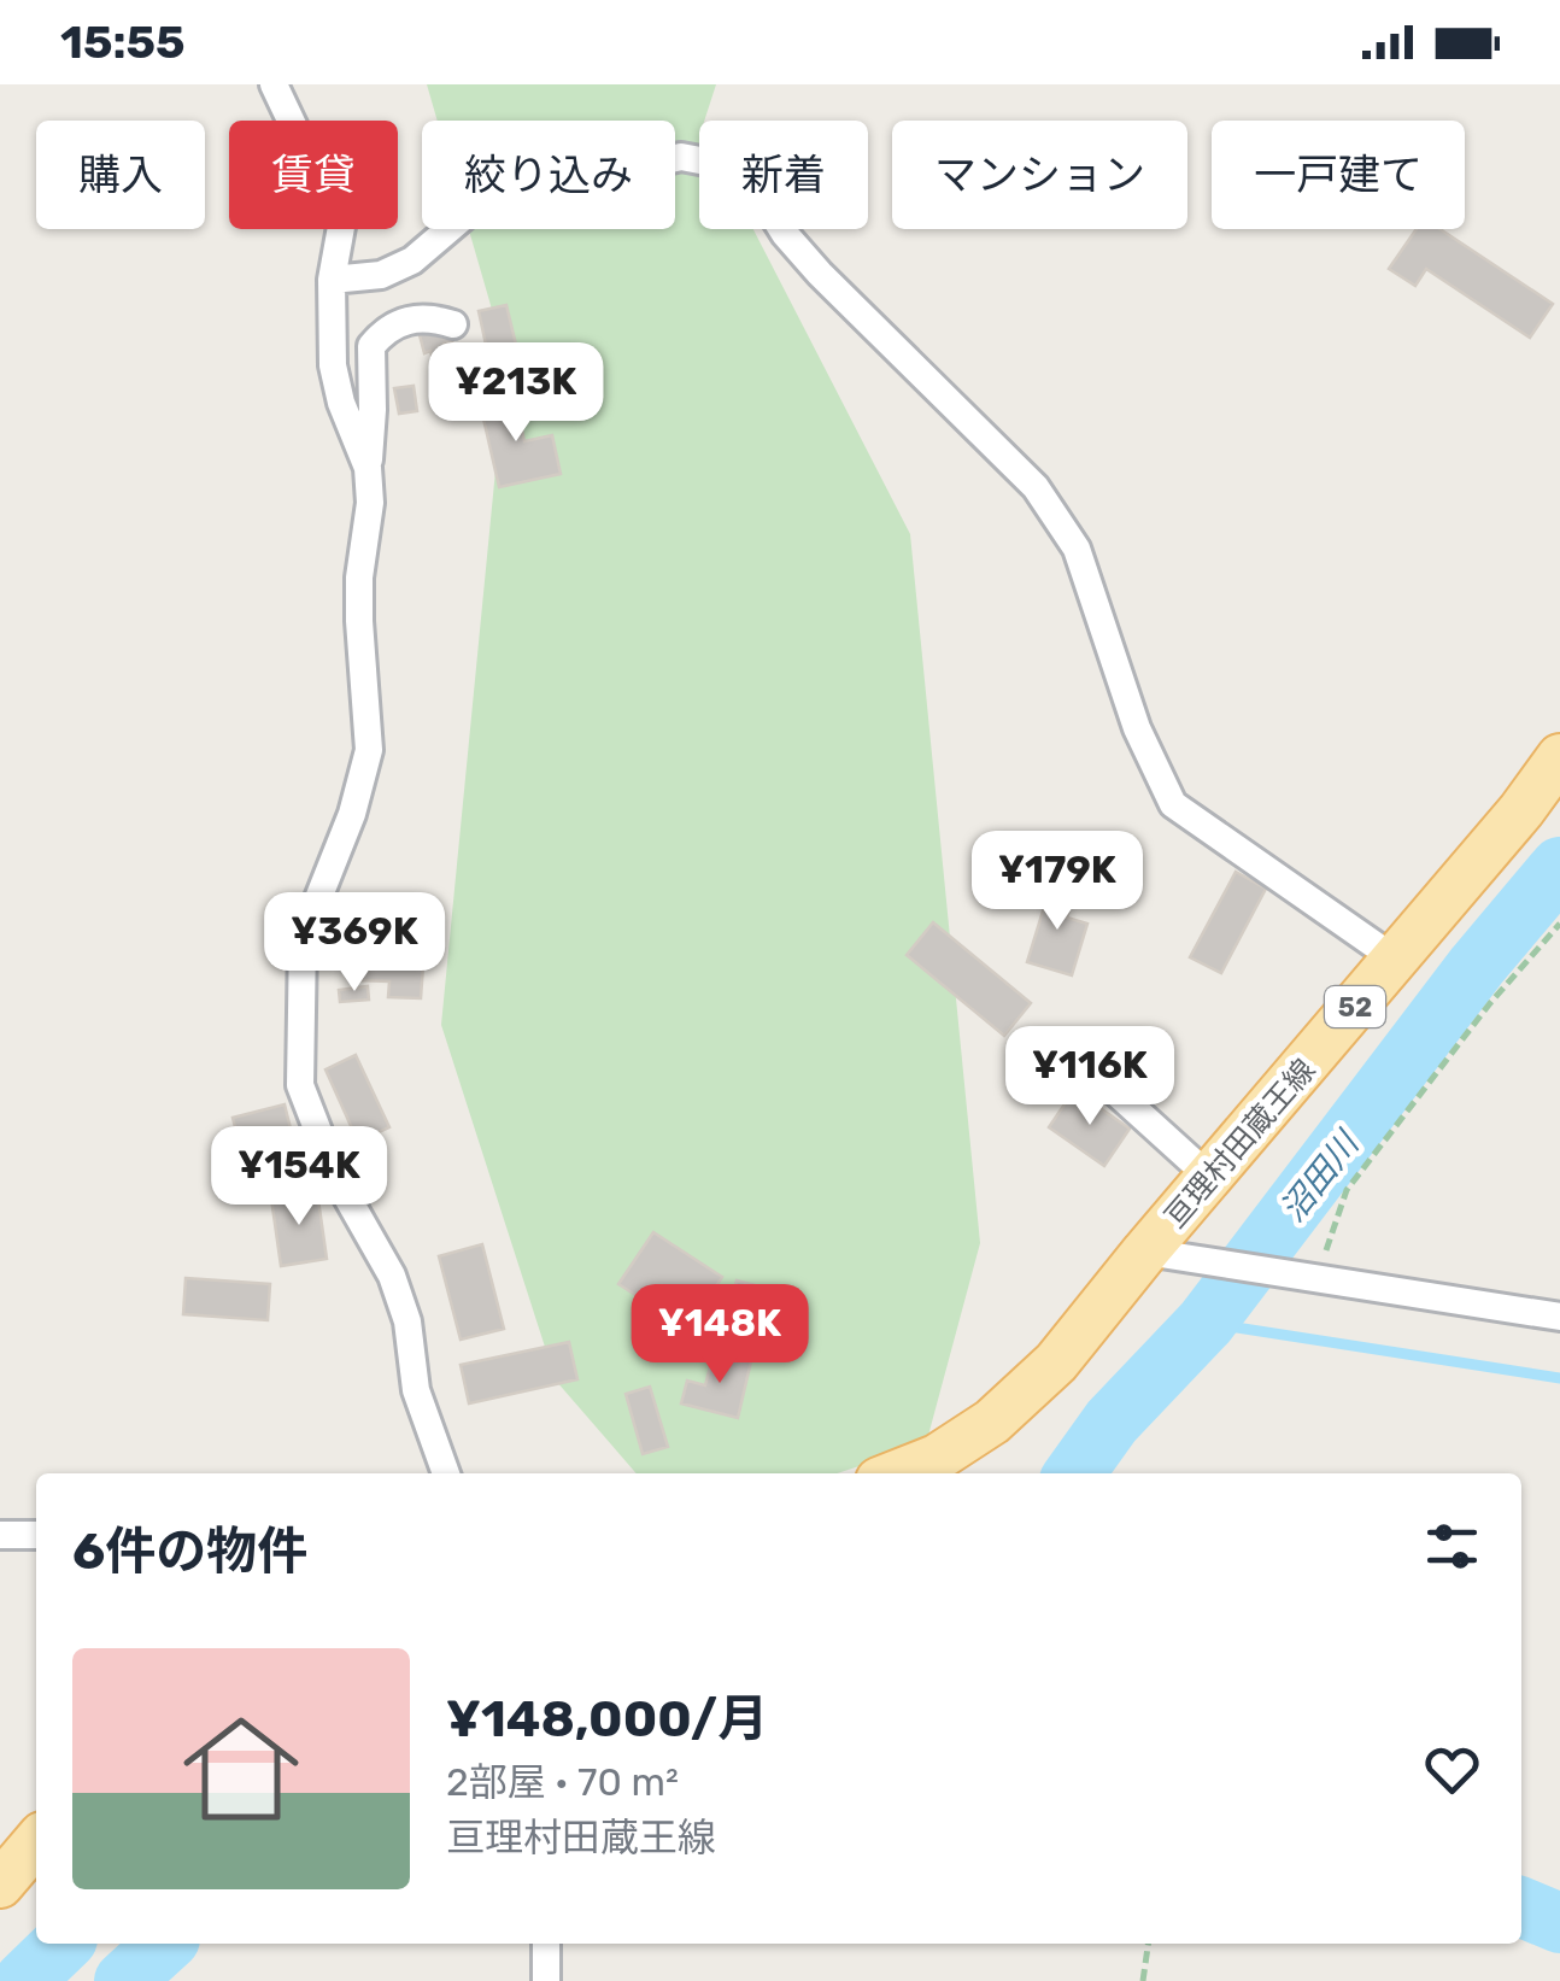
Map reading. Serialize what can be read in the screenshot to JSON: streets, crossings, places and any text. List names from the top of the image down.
{
  "streets": {
    "main road": ["52", "亘理村田蔵王線"]
  },
  "water": ["沼田川"],
  "page": {
    "status": "15:55",
    "chip": [
      "購入",
      "賃貸",
      "絞り込み",
      "新着",
      "マンション",
      "一戸建て"
    ],
    "price": [
      "¥213K",
      "¥179K",
      "¥369K",
      "¥116K",
      "¥154K",
      "¥148K"
    ],
    "heading": "6件の物件",
    "list": [
      {
        "name": "¥148,000/月",
        "note": "2部屋 · 70 m² · 亘理村田蔵王線"
      }
    ]
  }
}
